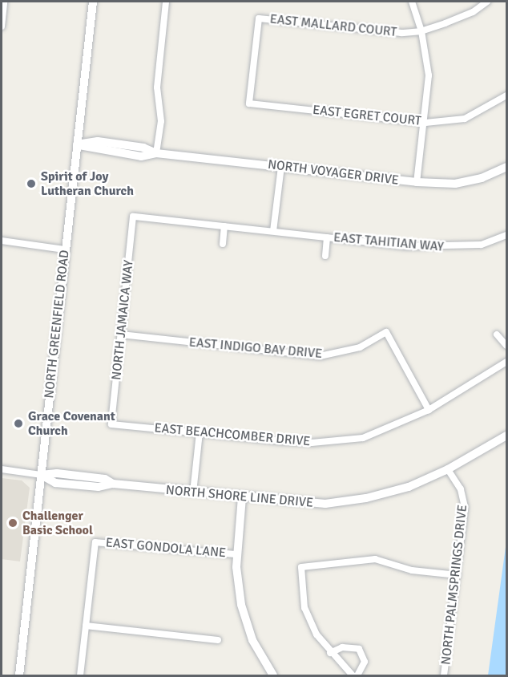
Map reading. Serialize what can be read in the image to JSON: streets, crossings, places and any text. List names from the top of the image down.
{
  "streets": {
    "street": [
      "EAST MALLARD COURT",
      "EAST EGRET COURT",
      "NORTH VOYAGER DRIVE",
      "EAST TAHITIAN WAY",
      "NORTH JAMAICA WAY",
      "NORTH GREENFIELD ROAD",
      "EAST INDIGO BAY DRIVE",
      "EAST BEACHCOMBER DRIVE",
      "NORTH SHORE LINE DRIVE",
      "EAST GONDOLA LANE",
      "NORTH PALMSPRINGS DRIVE"
    ]
  },
  "crossings": [
    ["EAST MALLARD COURT", "EAST EGRET COURT"],
    ["NORTH VOYAGER DRIVE", "NORTH GREENFIELD ROAD"],
    ["EAST TAHITIAN WAY", "NORTH JAMAICA WAY"],
    ["NORTH JAMAICA WAY", "EAST INDIGO BAY DRIVE"],
    ["NORTH JAMAICA WAY", "EAST BEACHCOMBER DRIVE"],
    ["NORTH GREENFIELD ROAD", "NORTH SHORE LINE DRIVE"],
    ["EAST INDIGO BAY DRIVE", "EAST BEACHCOMBER DRIVE"],
    ["NORTH SHORE LINE DRIVE", "NORTH PALMSPRINGS DRIVE"]
  ],
  "places": ["Spirit of Joy Lutheran Church", "Grace Covenant Church", "Challenger Basic School"]
}
